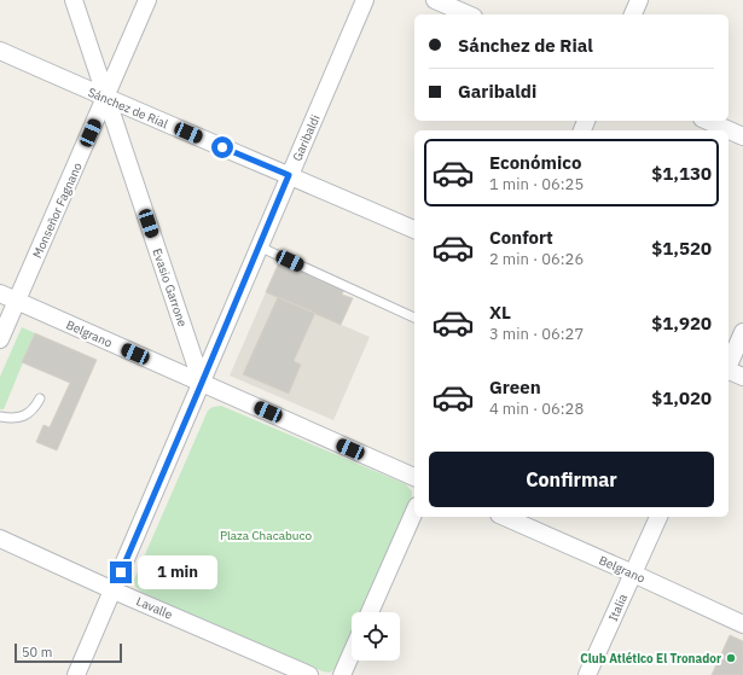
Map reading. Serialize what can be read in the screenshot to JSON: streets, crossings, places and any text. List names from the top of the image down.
{
  "streets": {
    "street": [
      "Sánchez de Rial",
      "Garibaldi",
      "Monseñor Fagnano",
      "Evasio Garrone",
      "Belgrano",
      "Lavalle",
      "Italia"
    ]
  },
  "crossings": [
    ["Sánchez de Rial", "Garibaldi"],
    ["Sánchez de Rial", "Monseñor Fagnano"],
    ["Sánchez de Rial", "Evasio Garrone"],
    ["Garibaldi", "Evasio Garrone"],
    ["Garibaldi", "Belgrano"],
    ["Garibaldi", "Lavalle"],
    ["Monseñor Fagnano", "Evasio Garrone"],
    ["Monseñor Fagnano", "Belgrano"],
    ["Evasio Garrone", "Belgrano"],
    ["Belgrano", "Italia"]
  ],
  "parks": ["Plaza Chacabuco"],
  "places": ["Club Atlético El Tronador"],
  "scale_bar": "50 m",
  "page": {
    "banner": ["Sánchez de Rial", "Garibaldi"],
    "list": [
      {
        "name": "Económico",
        "note": "1 min · 06:25",
        "value": "$1,130"
      },
      {
        "name": "Confort",
        "note": "2 min · 06:26",
        "value": "$1,520"
      },
      {
        "name": "XL",
        "note": "3 min · 06:27",
        "value": "$1,920"
      },
      {
        "name": "Green",
        "note": "4 min · 06:28",
        "value": "$1,020"
      }
    ],
    "buttons": "Confirmar",
    "bubble": "1 min",
    "scale": "50 m"
  }
}
